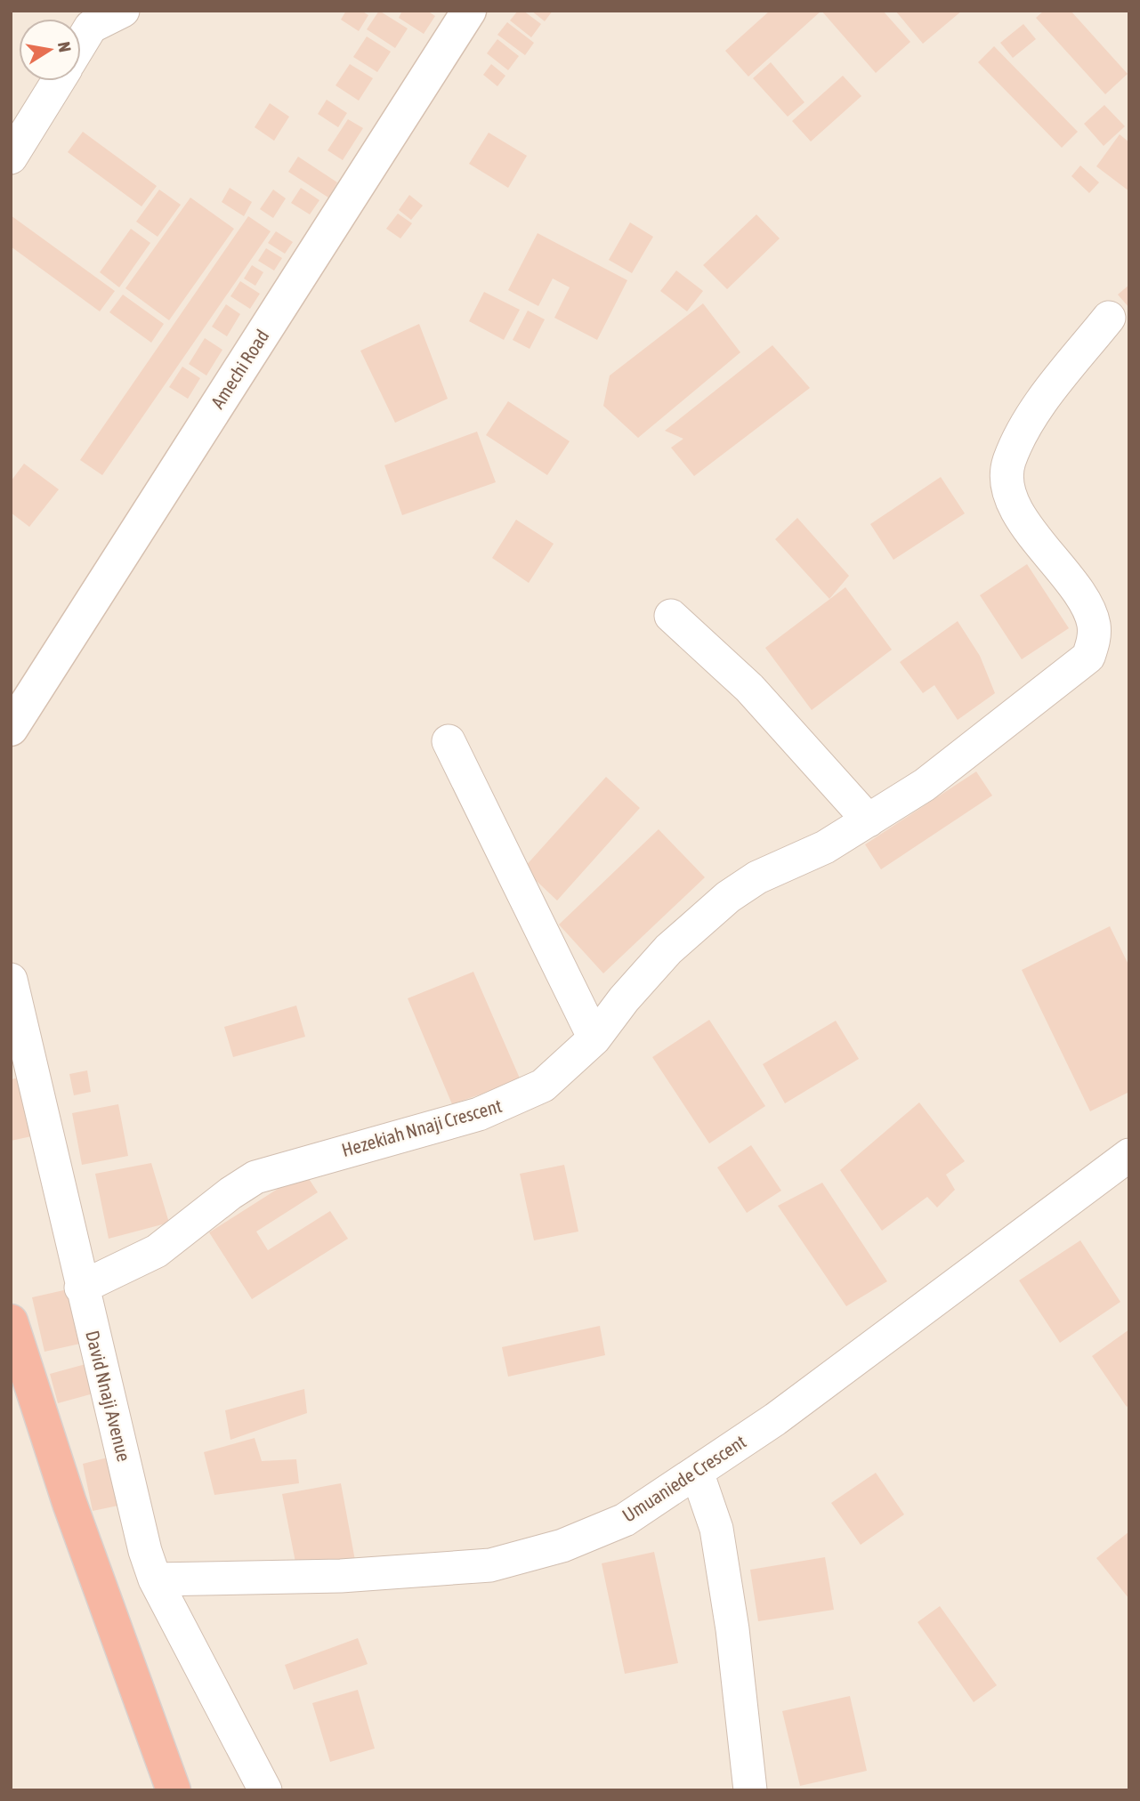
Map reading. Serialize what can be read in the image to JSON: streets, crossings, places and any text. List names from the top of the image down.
{
  "streets": {
    "main road": ["Amechi Road"],
    "street": ["Hezekiah Nnaji Crescent", "David Nnaji Avenue", "Umuaniede Crescent"]
  },
  "crossings": [
    ["Hezekiah Nnaji Crescent", "David Nnaji Avenue"],
    ["David Nnaji Avenue", "Umuaniede Crescent"]
  ],
  "north": "right"
}
